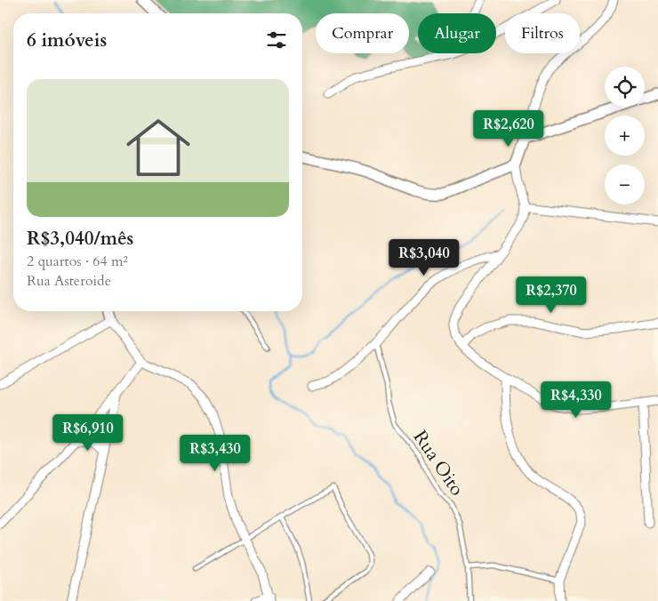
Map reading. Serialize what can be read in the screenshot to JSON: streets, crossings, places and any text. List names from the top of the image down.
{
  "streets": {
    "lane": ["Rua Oito"]
  },
  "page": {
    "chip": ["Comprar", "Alugar", "Filtros"],
    "heading": "6 imóveis",
    "map_buttons": ["+", "−"],
    "list": [
      {
        "name": "R$3,040/mês",
        "note": "2 quartos · 64 m² · Rua Asteroide"
      }
    ],
    "price": [
      "R$2,620",
      "R$3,040",
      "R$2,370",
      "R$4,330",
      "R$6,910",
      "R$3,430"
    ]
  }
}
